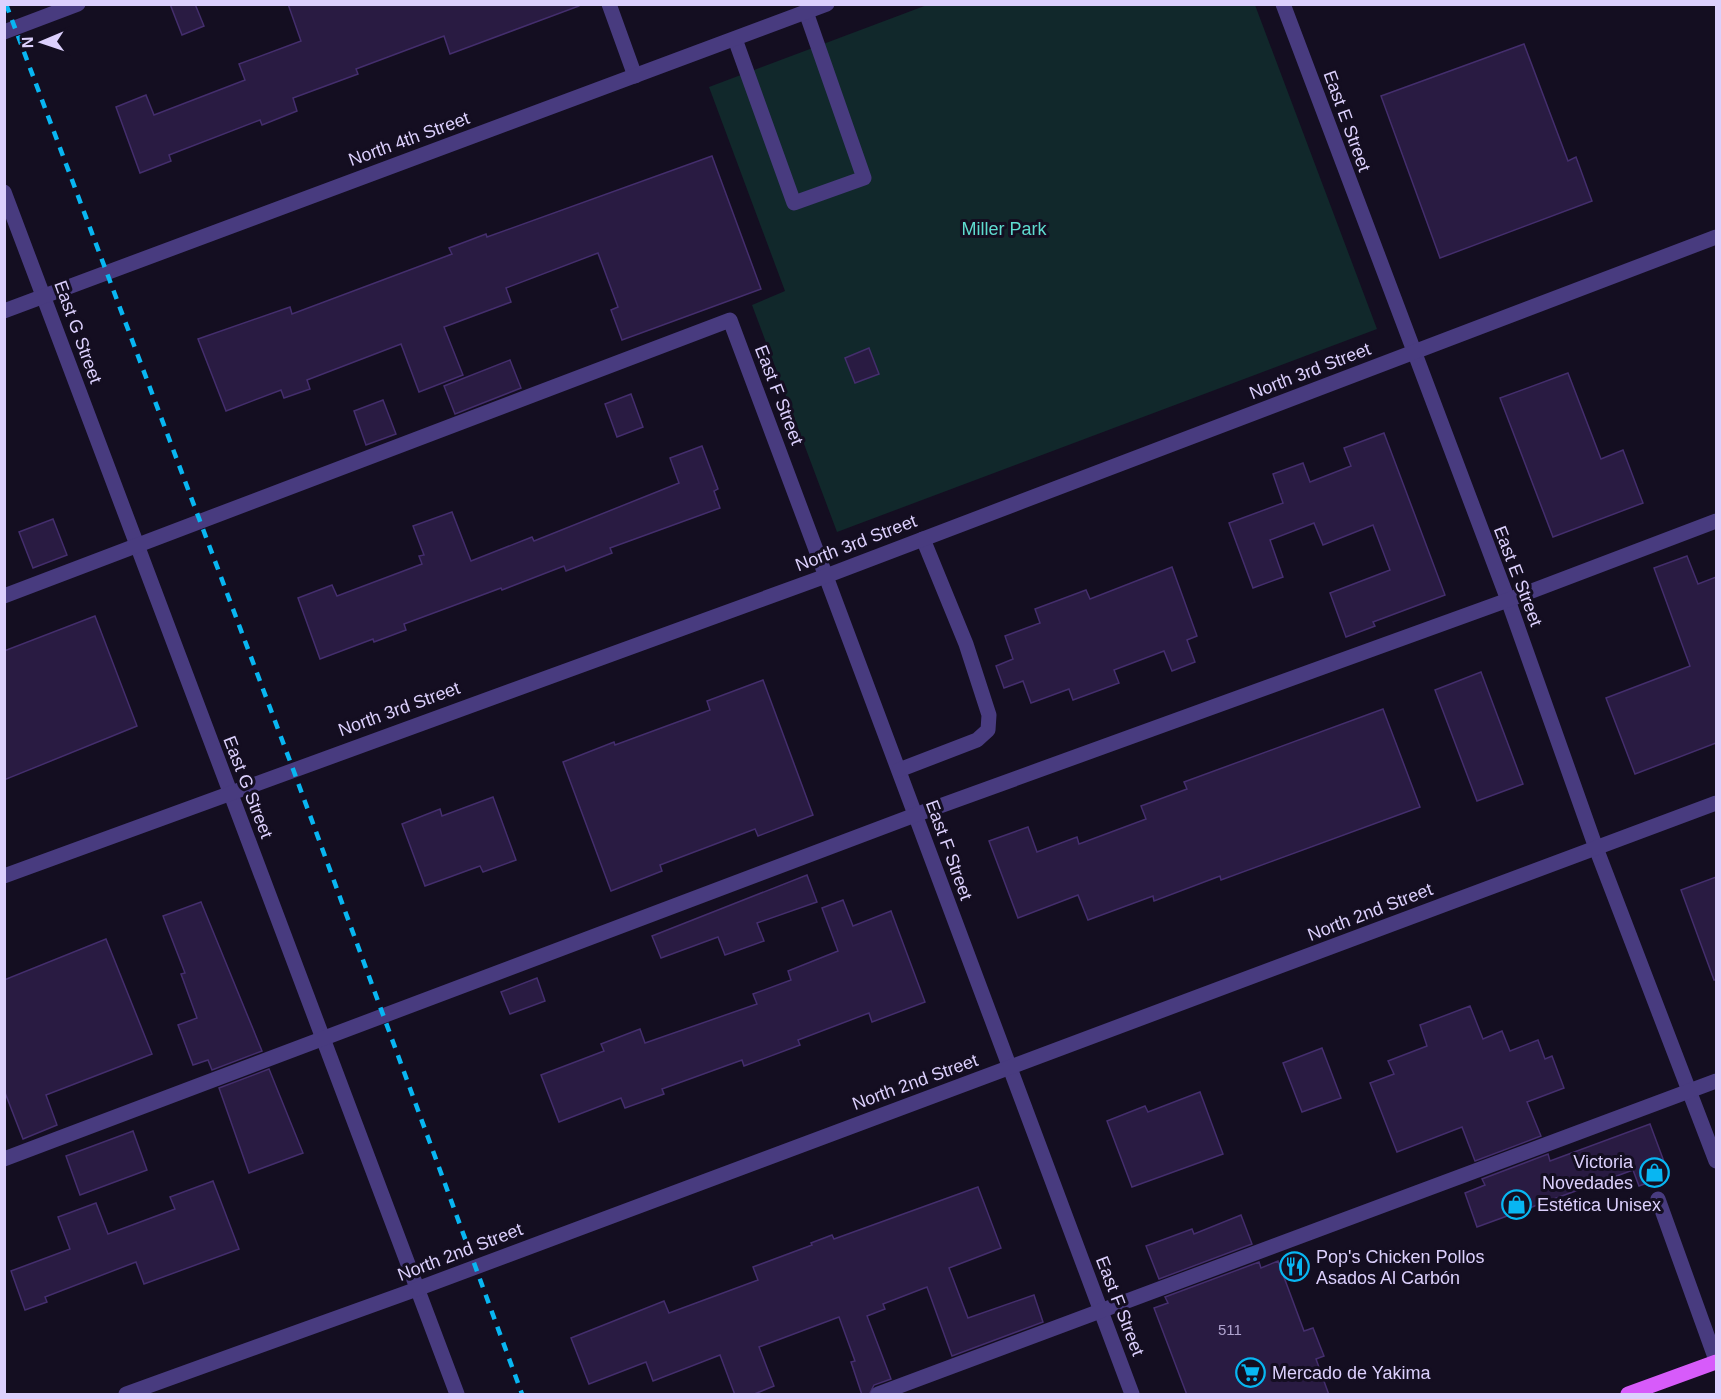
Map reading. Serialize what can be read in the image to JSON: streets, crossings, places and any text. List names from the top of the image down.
{
  "streets": {
    "street": [
      "East E Street",
      "North 4th Street",
      "East G Street",
      "North 3rd Street",
      "East F Street",
      "North 2nd Street"
    ]
  },
  "crossings": [
    ["East E Street", "North 3rd Street"],
    ["East E Street", "North 2nd Street"],
    ["North 4th Street", "East G Street"],
    ["East G Street", "North 3rd Street"],
    ["East G Street", "East F Street"],
    ["East G Street", "North 2nd Street"],
    ["North 3rd Street", "East F Street"],
    ["East F Street", "North 2nd Street"]
  ],
  "parks": ["Miller Park"],
  "places": {
    "shop": ["Victoria Novedades", "Estética Unisex"],
    "restaurant": ["Pop's Chicken Pollos Asados Al Carbón"],
    "supermarket": ["Mercado de Yakima"]
  },
  "house_numbers": ["511"],
  "north": "left"
}
